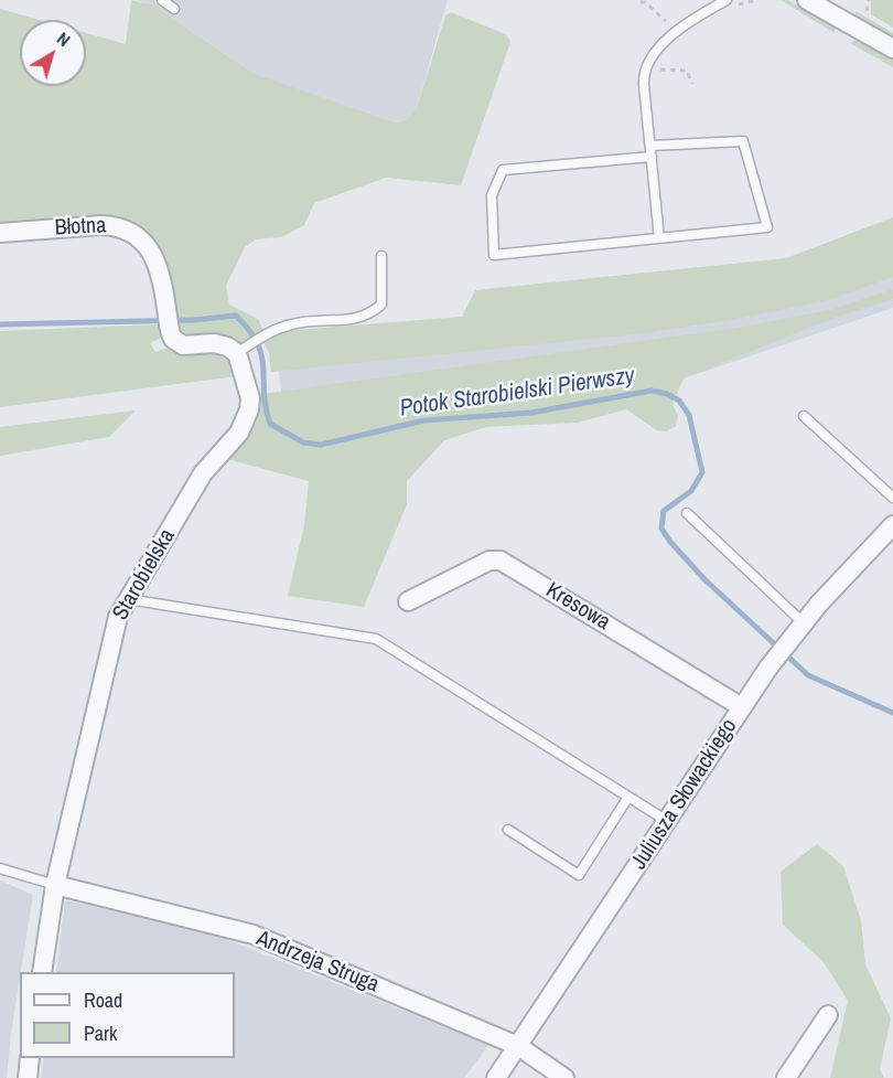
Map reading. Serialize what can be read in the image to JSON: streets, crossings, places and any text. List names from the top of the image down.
{
  "streets": {
    "street": [
      "Błotna",
      "Starobielska",
      "Kresowa",
      "Juliusza Słowackiego",
      "Andrzeja Struga"
    ]
  },
  "crossings": [
    ["Błotna", "Starobielska"],
    ["Starobielska", "Andrzeja Struga"],
    ["Kresowa", "Juliusza Słowackiego"],
    ["Juliusza Słowackiego", "Andrzeja Struga"]
  ],
  "water": ["Potok Starobielski Pierwszy"],
  "legend": ["Road", "Park"],
  "north": "top right"
}
